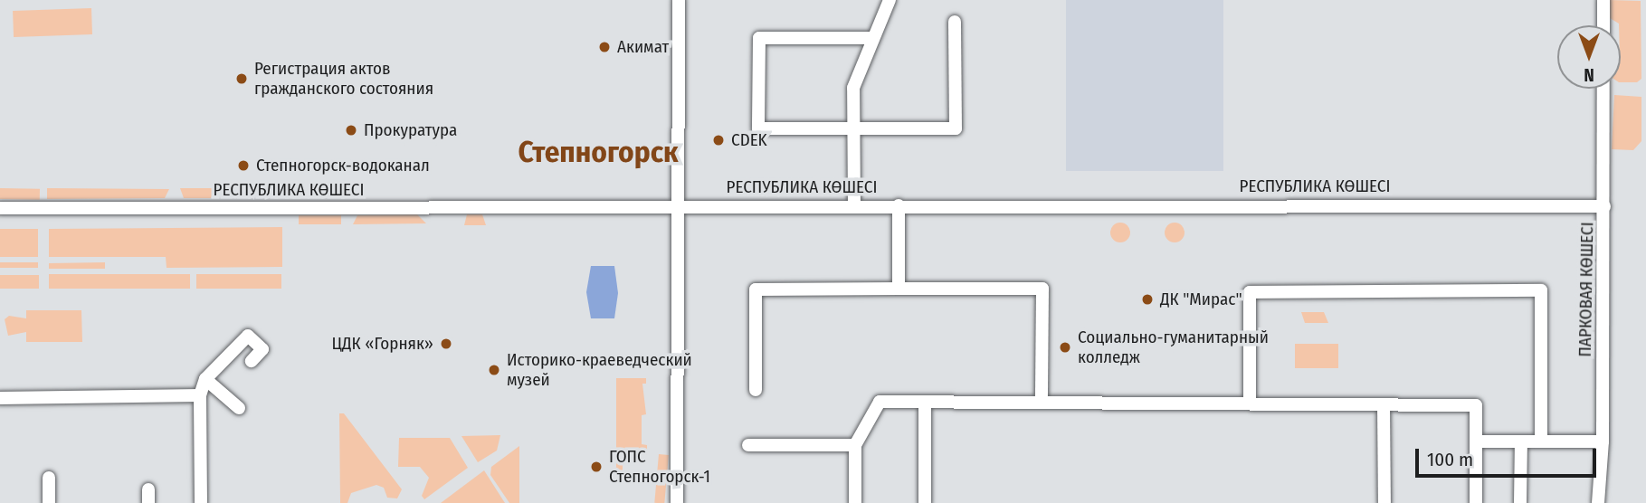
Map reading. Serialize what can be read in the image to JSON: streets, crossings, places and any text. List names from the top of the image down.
{
  "streets": {
    "street": ["РЕСПУБЛИКА КӨШЕСІ", "ПАРКОВАЯ КӨШЕСІ"]
  },
  "crossings": [
    ["РЕСПУБЛИКА КӨШЕСІ", "ПАРКОВАЯ КӨШЕСІ"]
  ],
  "districts": ["Степногорск"],
  "places": [
    "Акимат",
    "Регистрация актов гражданского состояния",
    "Прокуратура",
    "CDEK",
    "Степногорск-водоканал",
    "ДК \"Мирас\"",
    "ЦДК «Горняк»",
    "Социально-гуманитарный колледж",
    "Историко-краеведческий музей",
    "ГОПС Степногорск-1"
  ],
  "scale_bar": "100 m",
  "north": "bottom"
}
